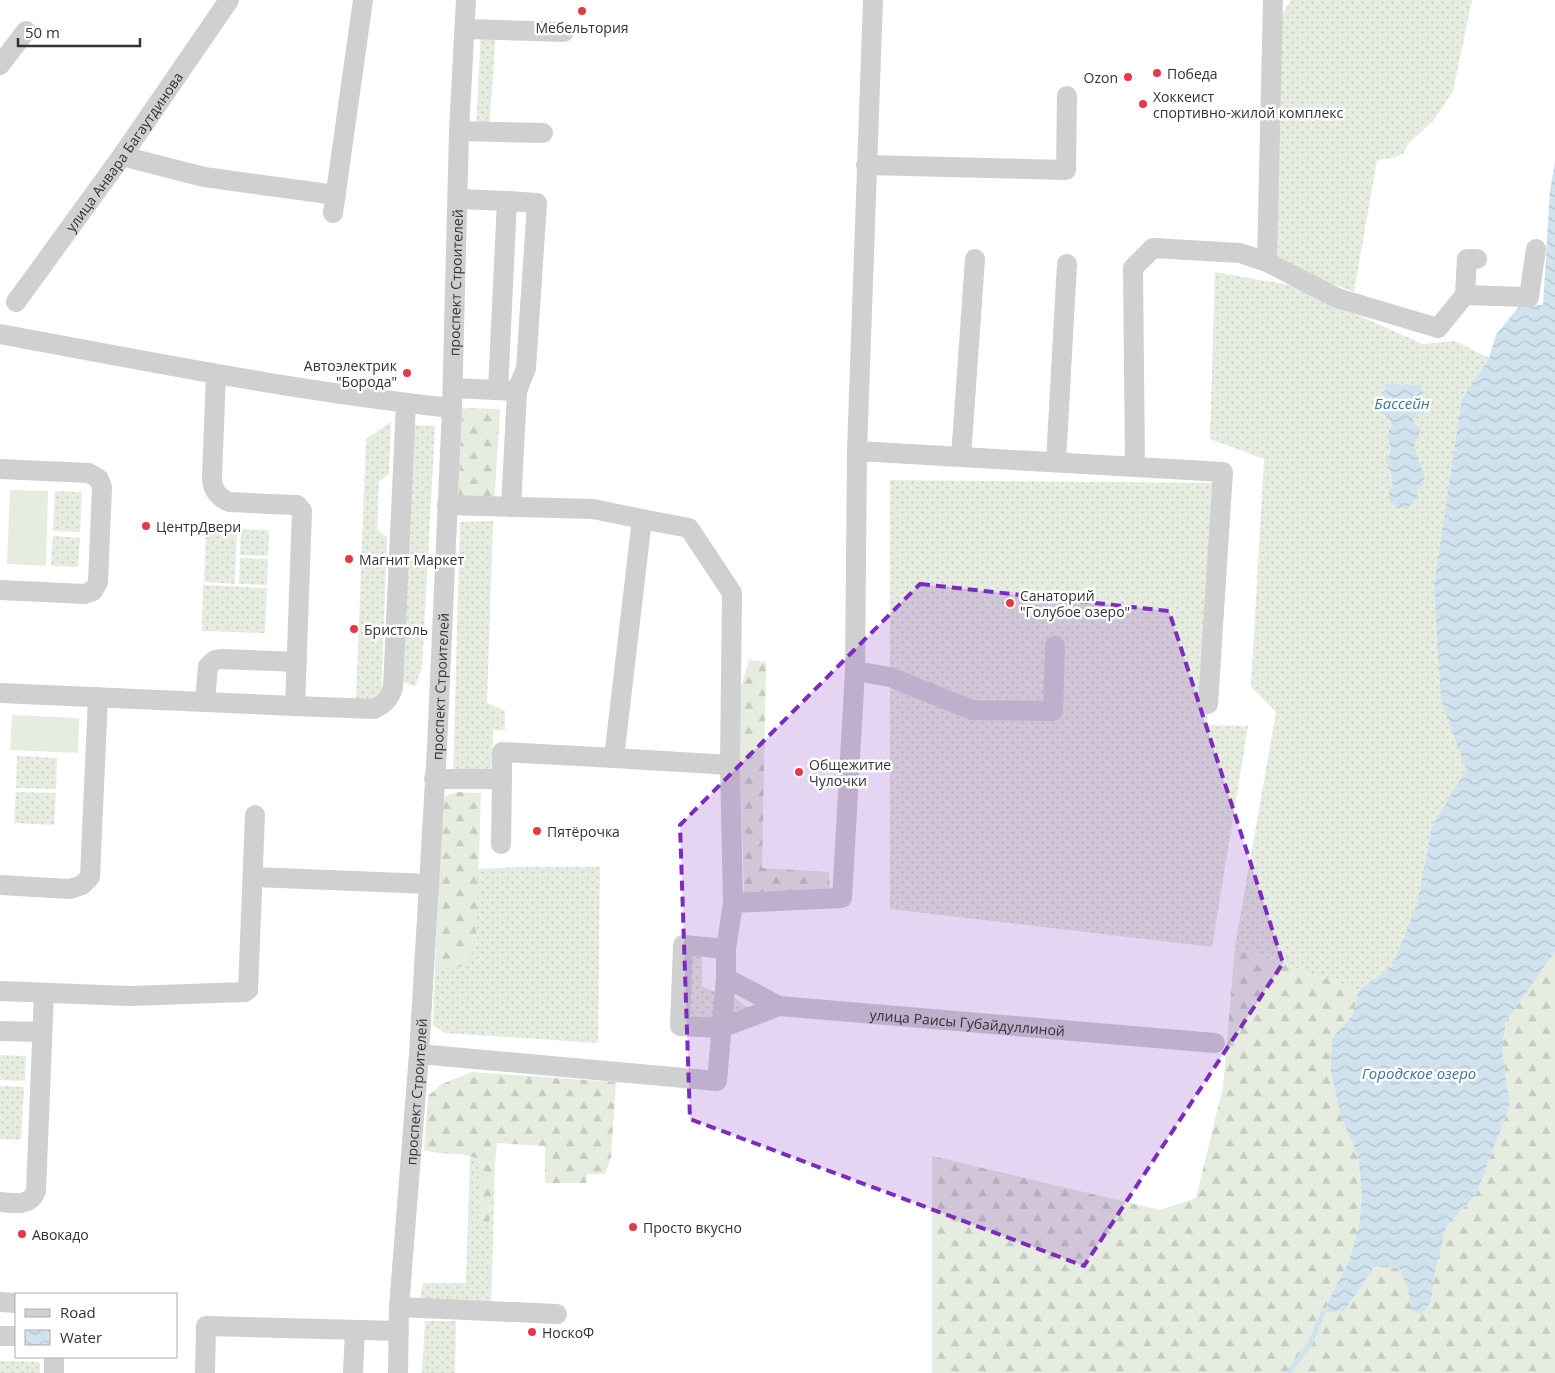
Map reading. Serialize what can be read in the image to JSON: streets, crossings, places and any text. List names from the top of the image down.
{
  "streets": {
    "street": ["улица Анвара Багаутдинова", "проспект Строителей", "улица Раисы Губайдуллиной"]
  },
  "water": ["Бассейн", "Городское озеро"],
  "places": [
    "Мебельтория",
    "Победа",
    "Ozon",
    "Хоккеист спортивно-жилой комплекс",
    "Автоэлектрик \"Борода\"",
    "ЦентрДвери",
    "Магнит Маркет",
    "Санаторий \"Голубое озеро\"",
    "Бристоль",
    "Общежитие Чулочки",
    "Пятёрочка",
    "Просто вкусно",
    "Авокадо",
    "НоскоФ"
  ],
  "legend": ["Road", "Water"],
  "scale_bar": "50 m"
}
